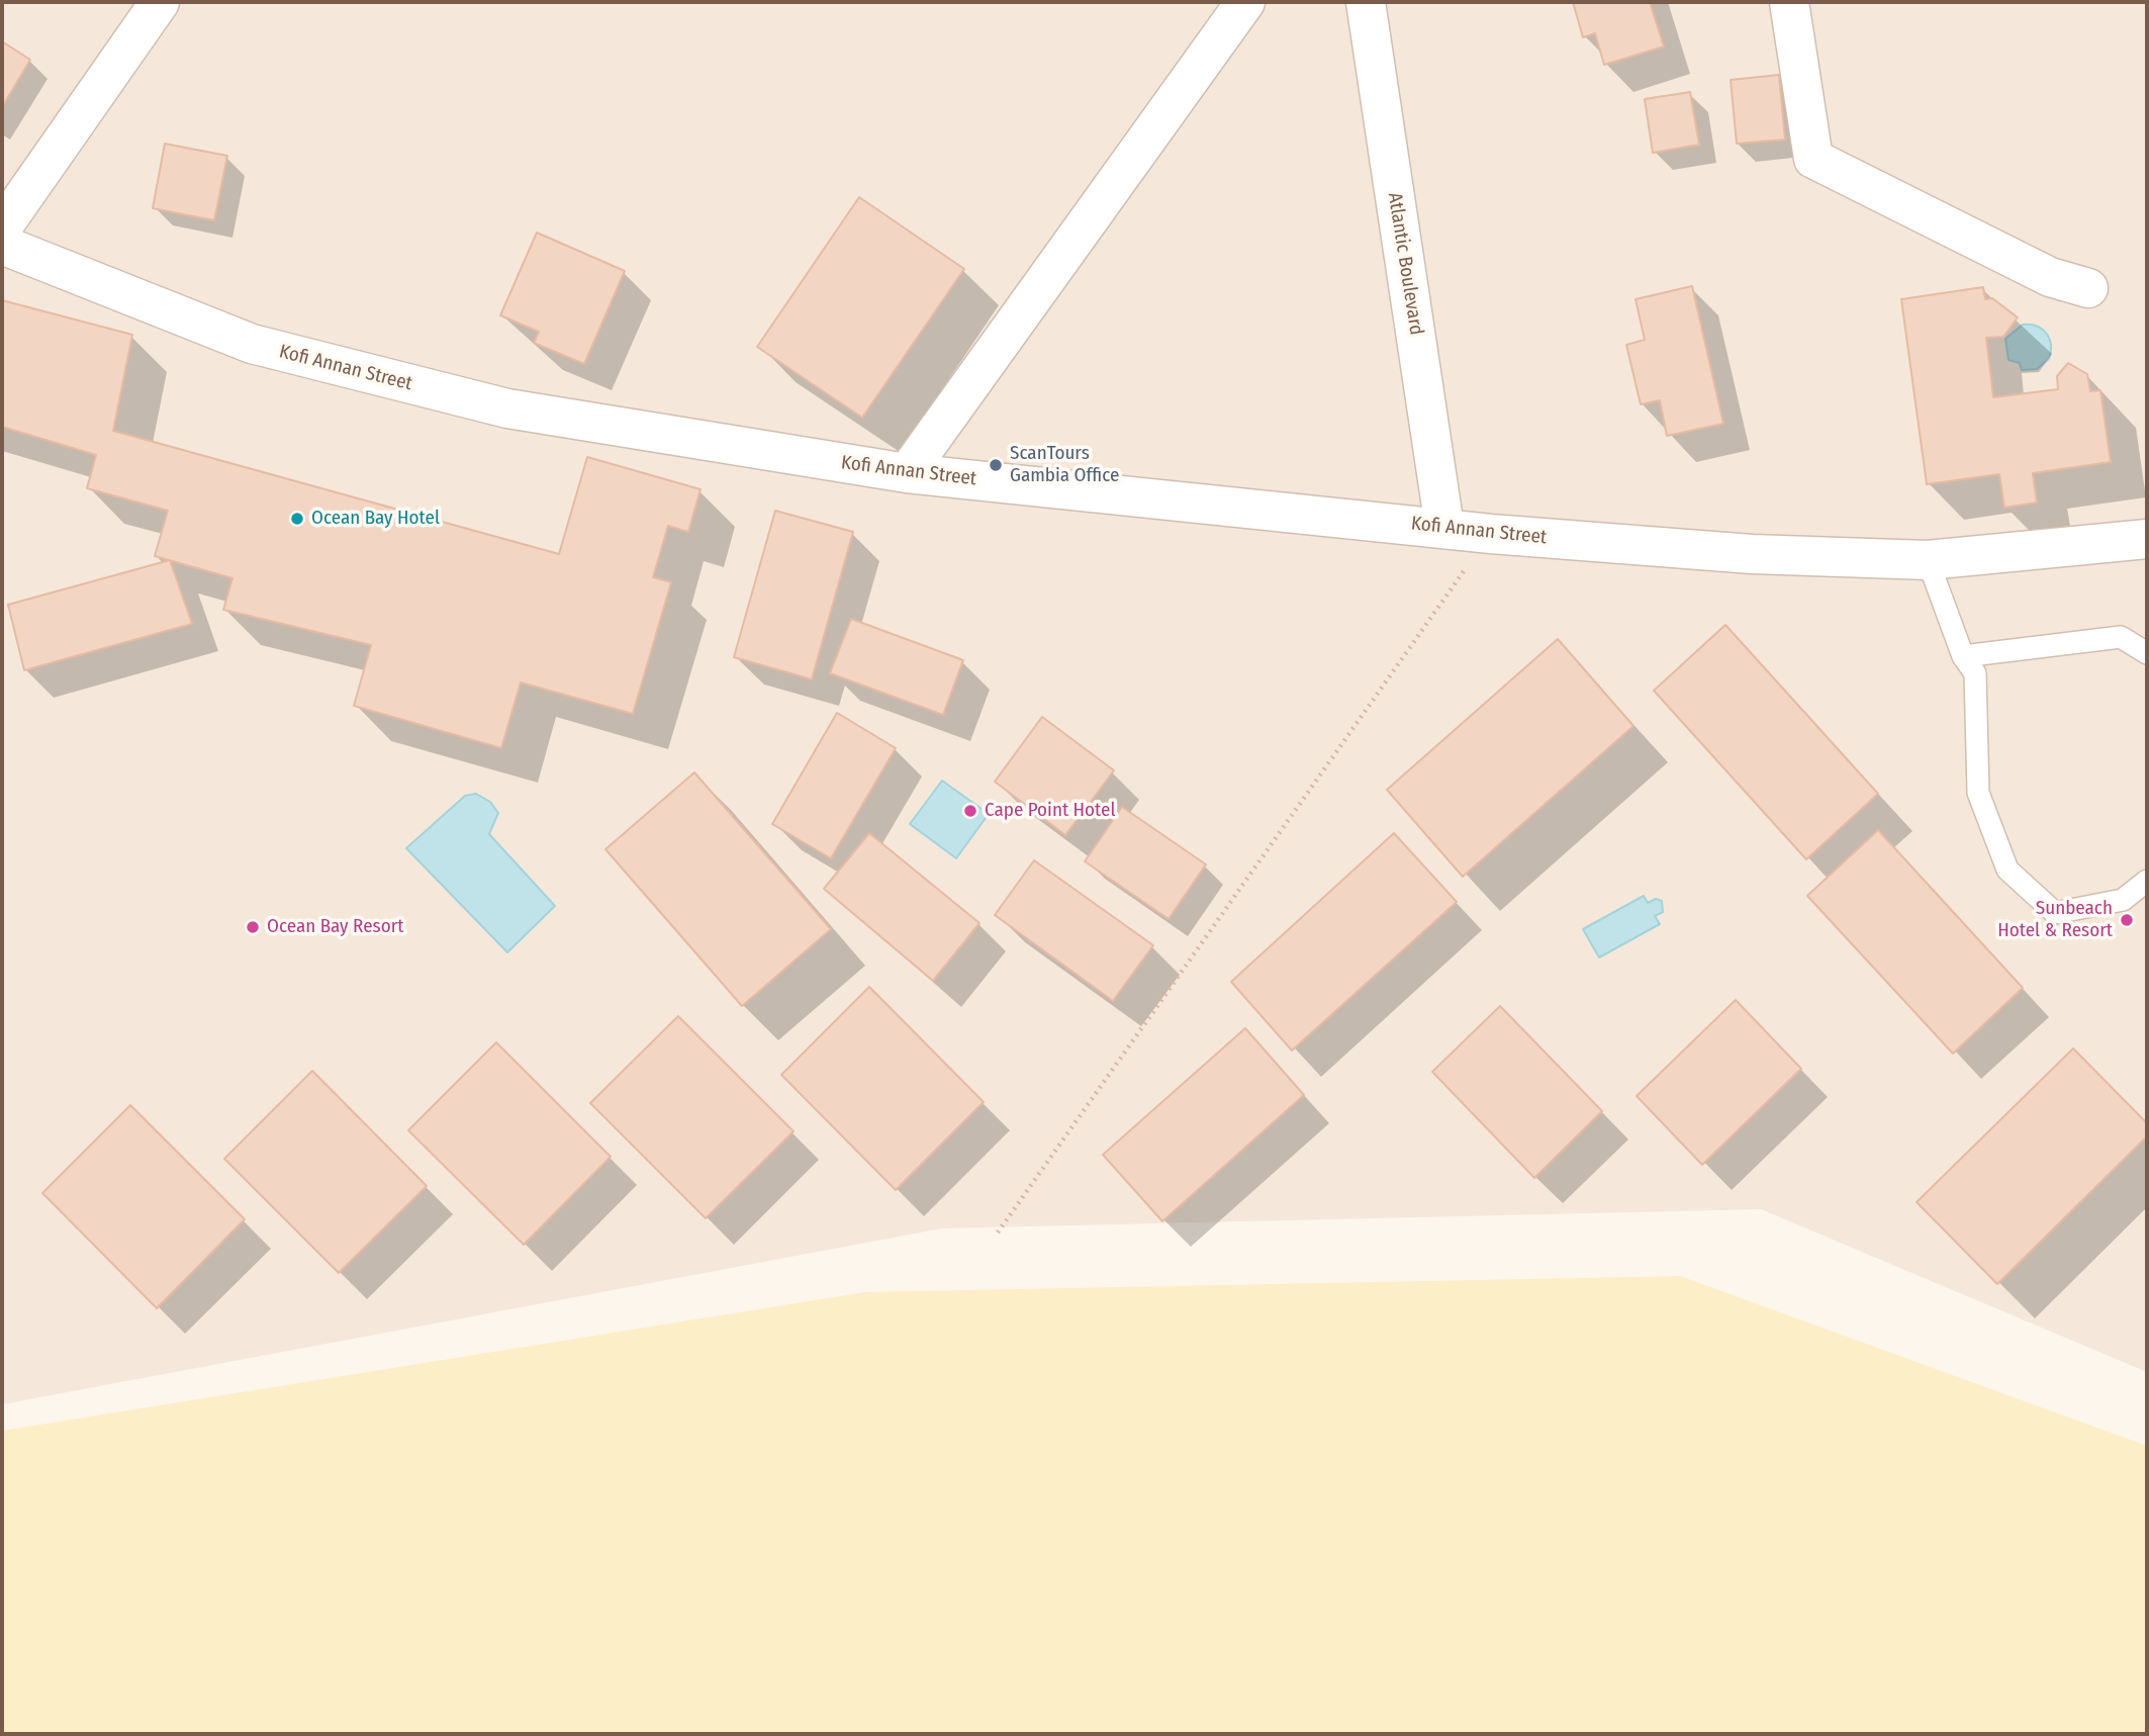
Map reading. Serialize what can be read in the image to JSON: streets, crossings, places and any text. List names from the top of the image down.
{
  "streets": {
    "street": ["Atlantic Boulevard", "Kofi Annan Street"]
  },
  "crossings": [
    ["Atlantic Boulevard", "Kofi Annan Street"]
  ],
  "places": [
    "ScanTours Gambia Office",
    "Ocean Bay Hotel",
    "Cape Point Hotel",
    "Sunbeach Hotel & Resort",
    "Ocean Bay Resort"
  ]
}
